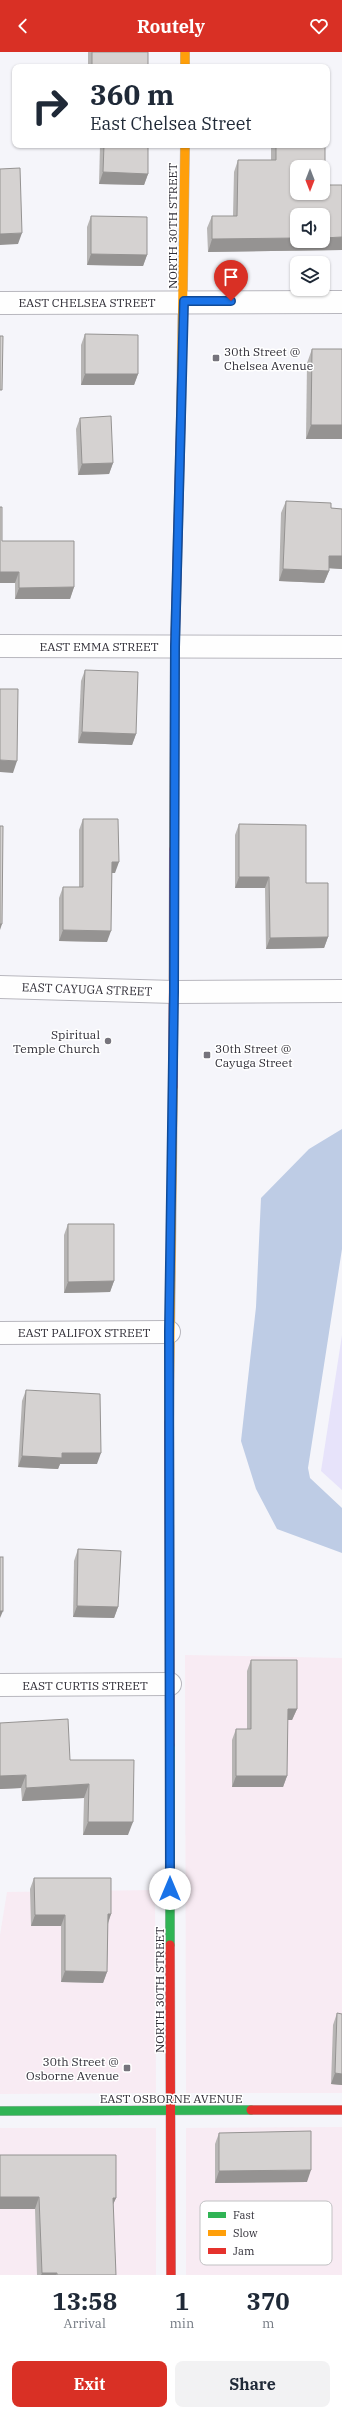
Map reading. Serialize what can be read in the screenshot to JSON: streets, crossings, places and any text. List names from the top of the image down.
{
  "streets": {
    "street": [
      "NORTH 30TH STREET",
      "EAST CHELSEA STREET",
      "EAST EMMA STREET",
      "EAST CAYUGA STREET",
      "EAST PALIFOX STREET",
      "EAST CURTIS STREET",
      "EAST OSBORNE AVENUE"
    ]
  },
  "crossings": [
    ["NORTH 30TH STREET", "EAST CHELSEA STREET"],
    ["NORTH 30TH STREET", "EAST EMMA STREET"],
    ["NORTH 30TH STREET", "EAST CAYUGA STREET"],
    ["NORTH 30TH STREET", "EAST PALIFOX STREET"],
    ["NORTH 30TH STREET", "EAST CURTIS STREET"],
    ["NORTH 30TH STREET", "EAST OSBORNE AVENUE"]
  ],
  "places": {
    "transit": ["30th Street @ Chelsea Avenue", "30th Street @ Cayuga Street", "30th Street @ Osborne Avenue"],
    "other": ["Spiritual Temple Church"]
  },
  "legend": ["Fast", "Slow", "Jam"],
  "north": "bottom",
  "page": {
    "header": "Routely",
    "turn": ["360 m", "East Chelsea Street"],
    "eta": [
      "13:58",
      "Arrival",
      "1",
      "min",
      "370",
      "m"
    ],
    "buttons": ["Exit", "Share"]
  }
}
